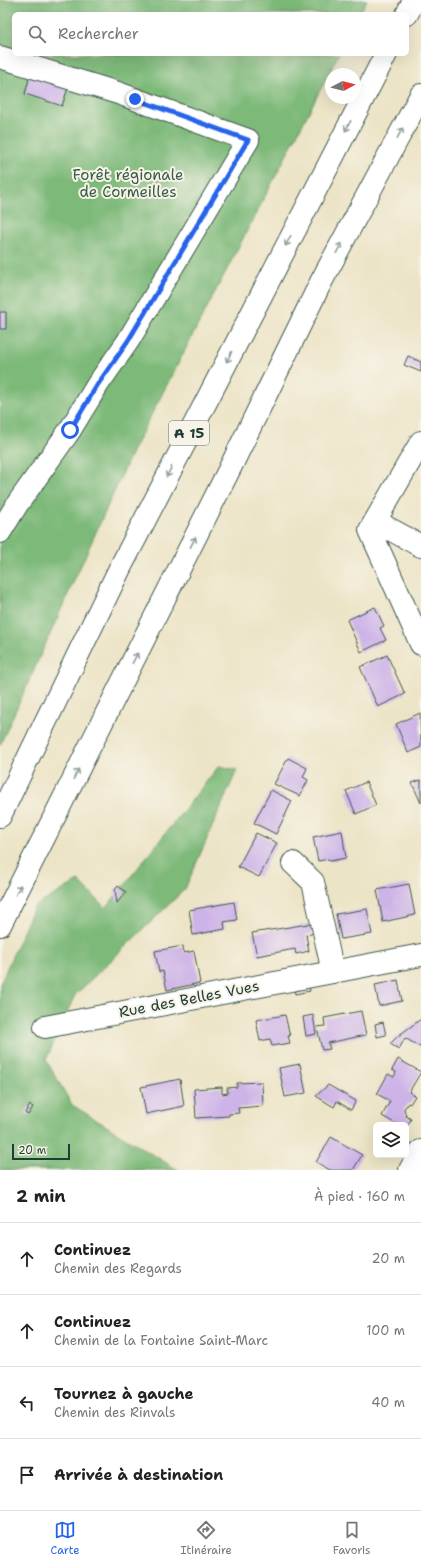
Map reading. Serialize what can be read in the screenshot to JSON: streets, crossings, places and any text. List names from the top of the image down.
{
  "streets": {
    "main road": ["A 15", "Rue des Belles Vues"]
  },
  "parks": ["Forêt régionale de Cormeilles"],
  "scale_bar": "20 m",
  "north": "right",
  "page": {
    "search": "Rechercher",
    "scale": "20 m",
    "heading": ["2 min", "À pied · 160 m"],
    "list": [
      ["Continuez", "Chemin des Regards", "20 m"],
      ["Continuez", "Chemin de la Fontaine Saint-Marc", "100 m"],
      ["Tournez à gauche", "Chemin des Rinvals", "40 m"],
      "Arrivée à destination"
    ],
    "nav": ["Carte", "Itinéraire", "Favoris"]
  }
}
